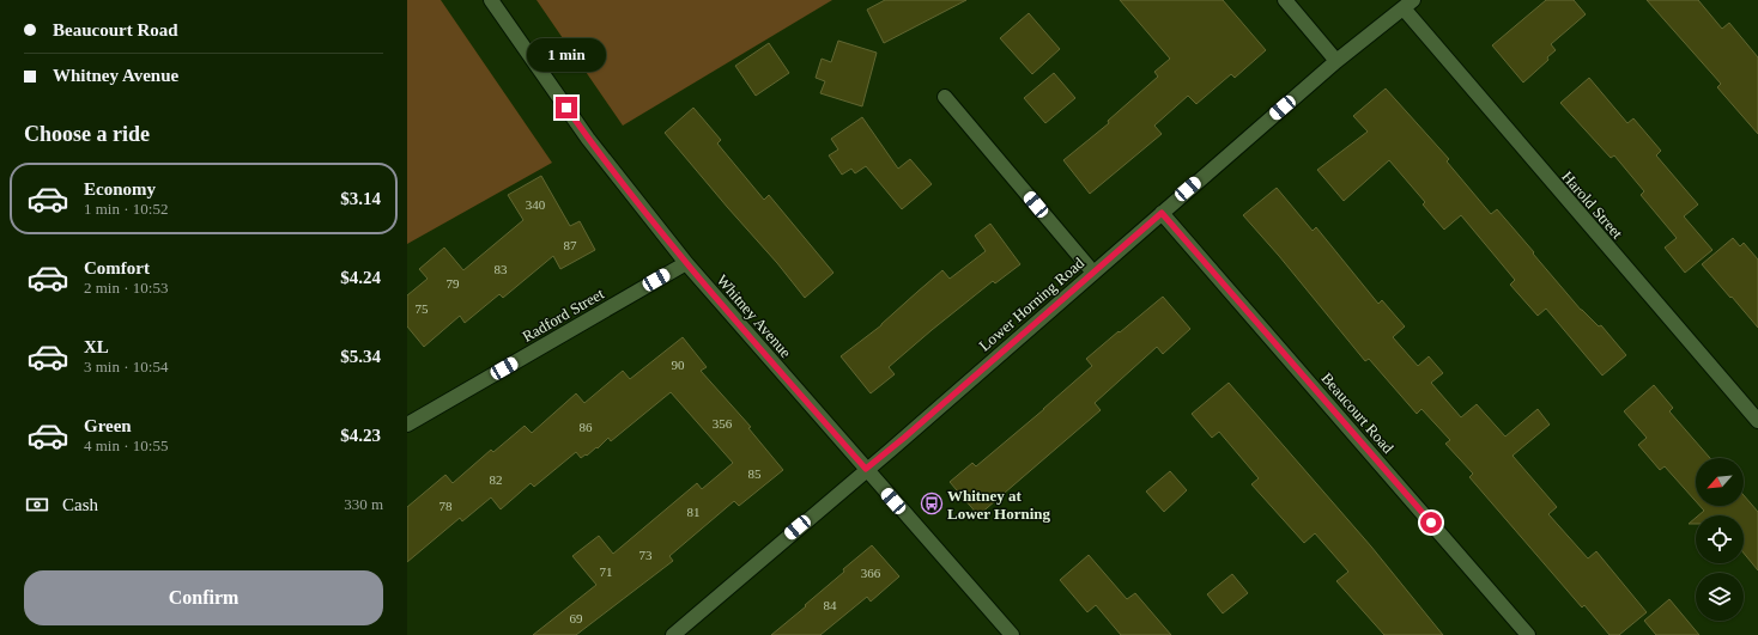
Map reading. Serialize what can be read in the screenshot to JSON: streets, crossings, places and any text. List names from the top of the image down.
{
  "streets": {
    "street": [
      "Harold Street",
      "Lower Horning Road",
      "Radford Street",
      "Whitney Avenue",
      "Beaucourt Road"
    ]
  },
  "crossings": [
    ["Harold Street", "Lower Horning Road"],
    ["Lower Horning Road", "Whitney Avenue"],
    ["Lower Horning Road", "Beaucourt Road"],
    ["Radford Street", "Whitney Avenue"]
  ],
  "places": {
    "bus stop": ["Whitney at Lower Horning"]
  },
  "house_numbers": [
    "340",
    "87",
    "83",
    "79",
    "75",
    "90",
    "356",
    "86",
    "85",
    "82",
    "78",
    "81",
    "73",
    "71",
    "366",
    "84",
    "69"
  ],
  "north": "bottom left",
  "page": {
    "banner": ["Beaucourt Road", "Whitney Avenue"],
    "bubble": "1 min",
    "heading": "Choose a ride",
    "list": [
      {
        "name": "Economy",
        "note": "1 min · 10:52",
        "value": "$3.14"
      },
      {
        "name": "Comfort",
        "note": "2 min · 10:53",
        "value": "$4.24"
      },
      {
        "name": "XL",
        "note": "3 min · 10:54",
        "value": "$5.34"
      },
      {
        "name": "Green",
        "note": "4 min · 10:55",
        "value": "$4.23"
      }
    ],
    "pay": ["Cash", "330 m"],
    "buttons": "Confirm"
  }
}
